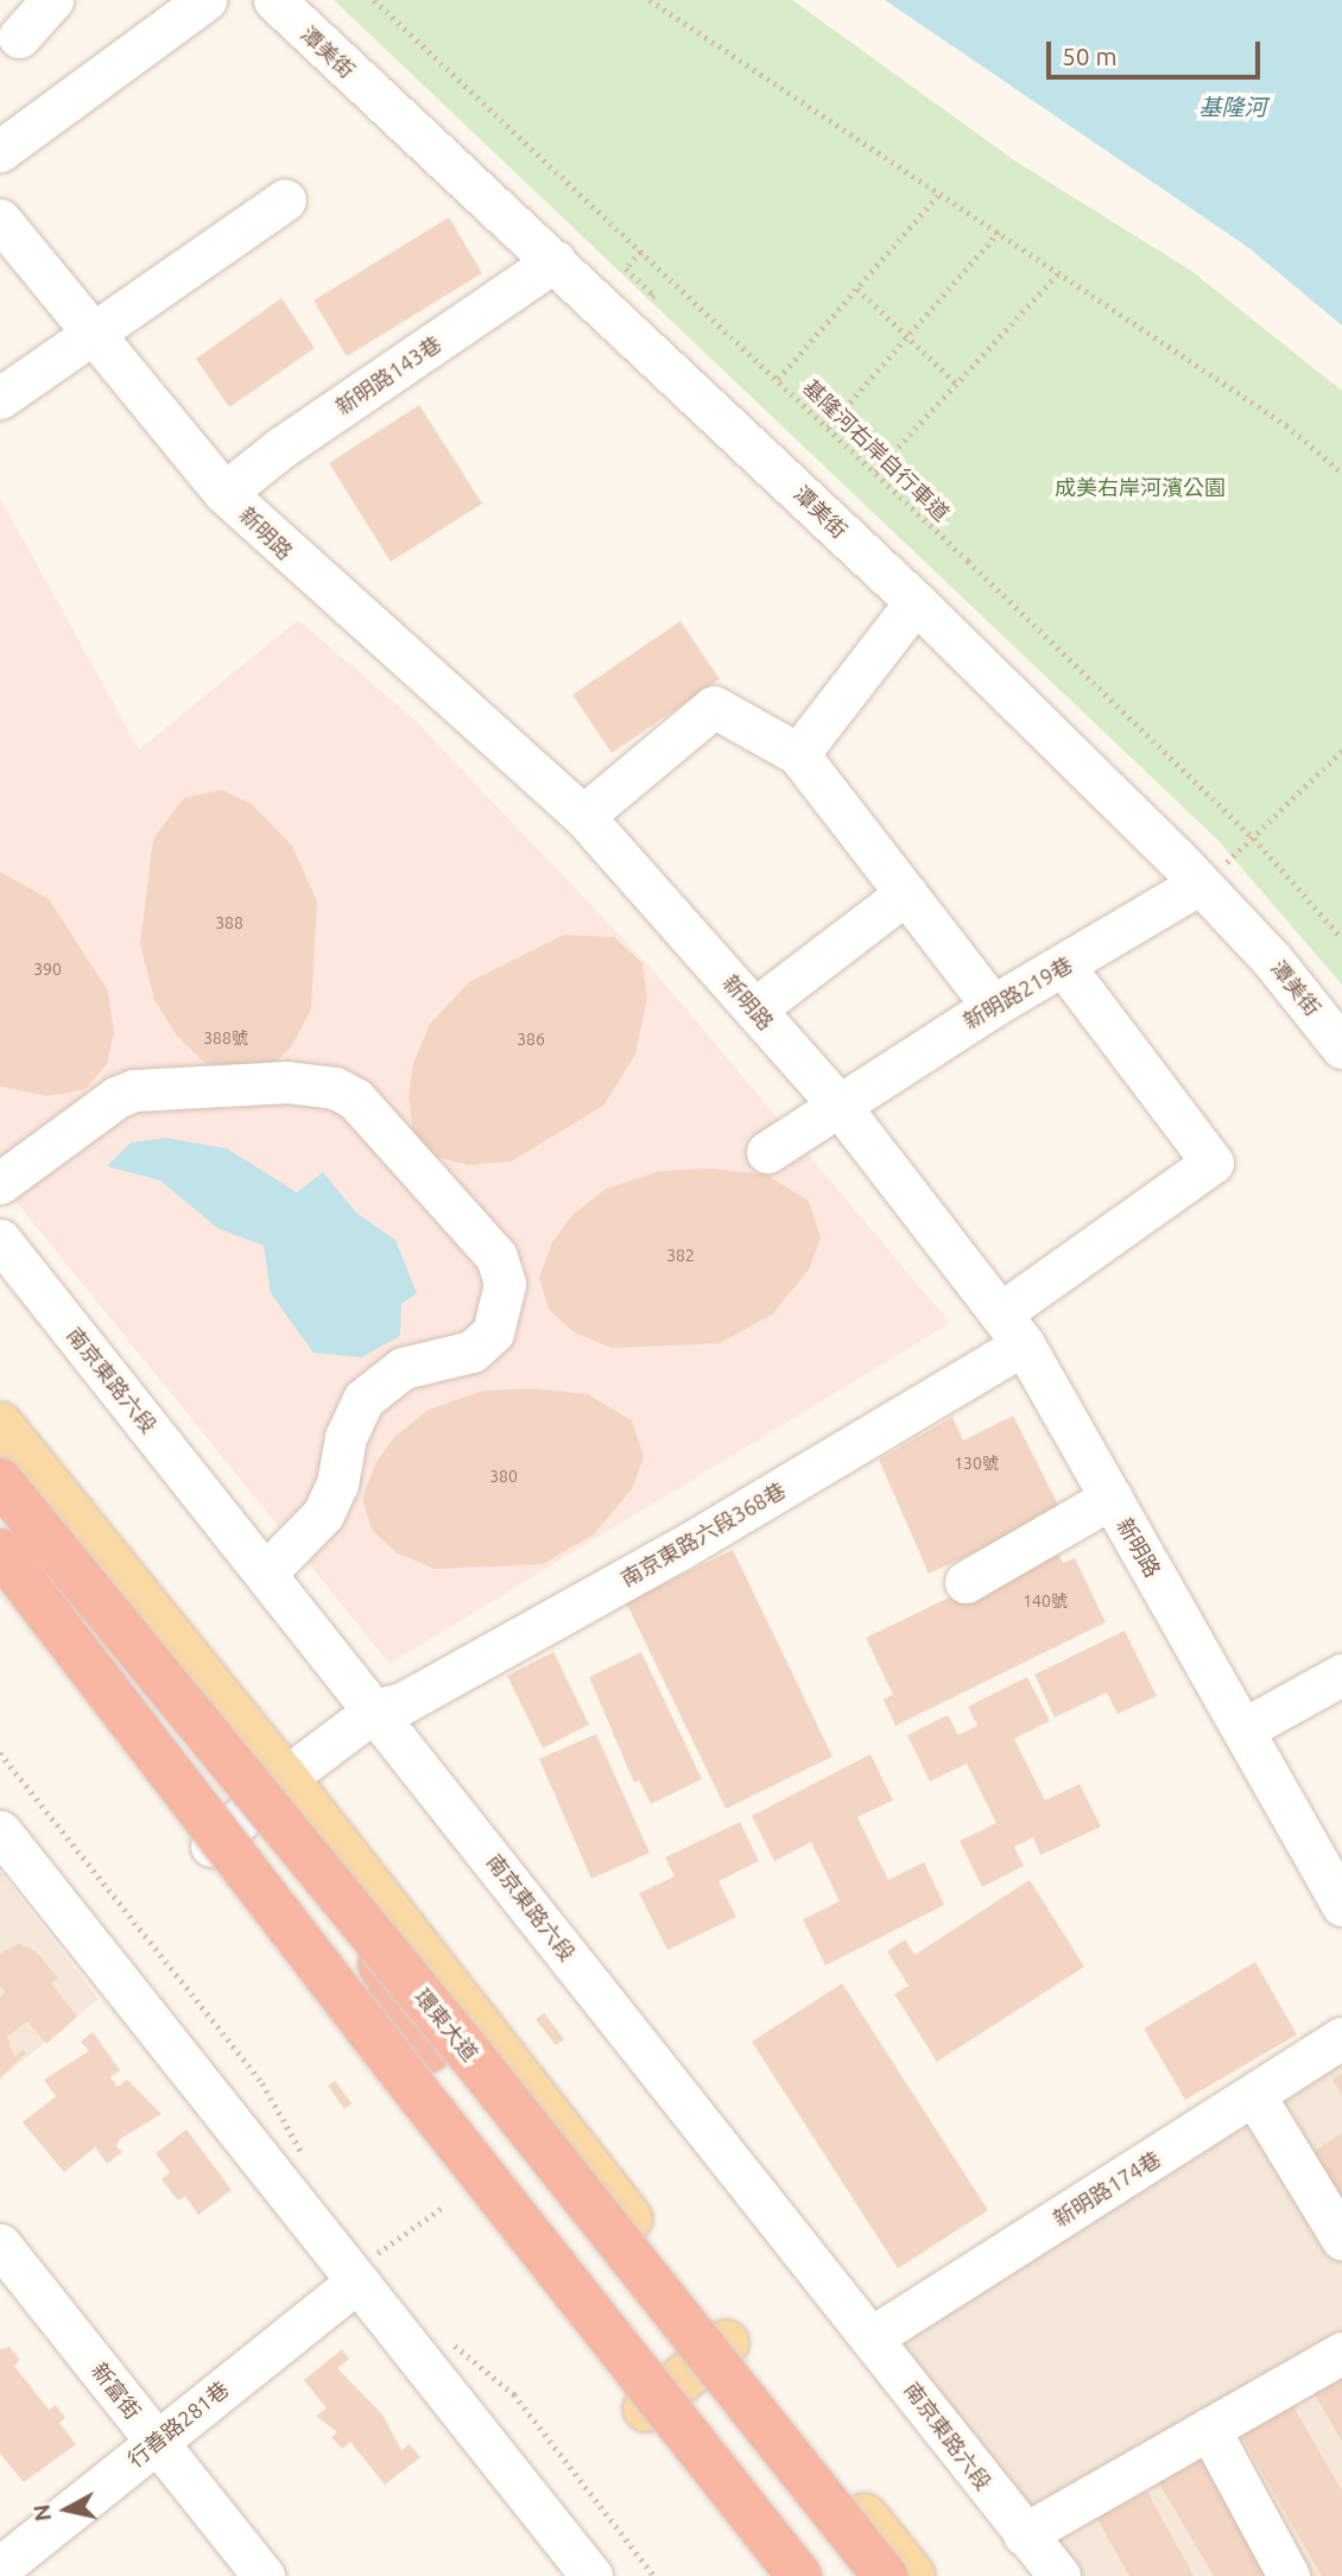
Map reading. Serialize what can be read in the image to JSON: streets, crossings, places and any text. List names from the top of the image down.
{
  "streets": {
    "highway": ["環東大道"],
    "street": [
      "潭美街",
      "新明路143巷",
      "新明路",
      "新明路219巷",
      "南京東路六段",
      "南京東路六段368巷",
      "新明路174巷",
      "新富街",
      "行善路281巷"
    ],
    "path": ["基隆河右岸自行車道"]
  },
  "crossings": [
    ["潭美街", "新明路143巷"],
    ["潭美街", "新明路219巷"],
    ["新明路143巷", "新明路"],
    ["新明路", "新明路219巷"],
    ["新明路", "南京東路六段368巷"],
    ["新明路219巷", "南京東路六段368巷"],
    ["南京東路六段", "南京東路六段368巷"],
    ["南京東路六段", "新明路174巷"],
    ["新富街", "行善路281巷"]
  ],
  "water": ["基隆河"],
  "parks": ["成美右岸河濱公園"],
  "house_numbers": [
    "388",
    "390",
    "388號",
    "386",
    "382",
    "130號",
    "380",
    "140號"
  ],
  "scale_bar": "50 m",
  "north": "left"
}
